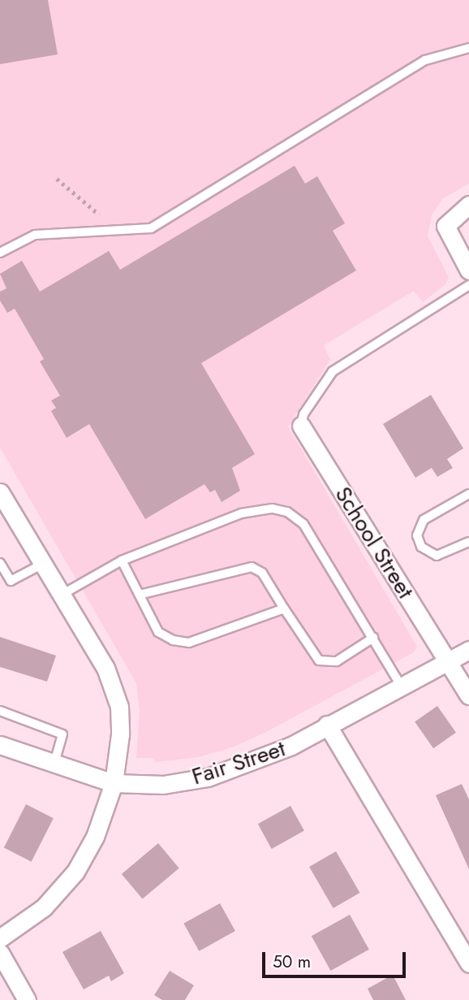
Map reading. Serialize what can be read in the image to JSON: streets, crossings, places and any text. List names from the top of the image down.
{
  "streets": {
    "street": ["School Street", "Fair Street"]
  },
  "crossings": [
    ["School Street", "Fair Street"]
  ],
  "scale_bar": "50 m"
}
